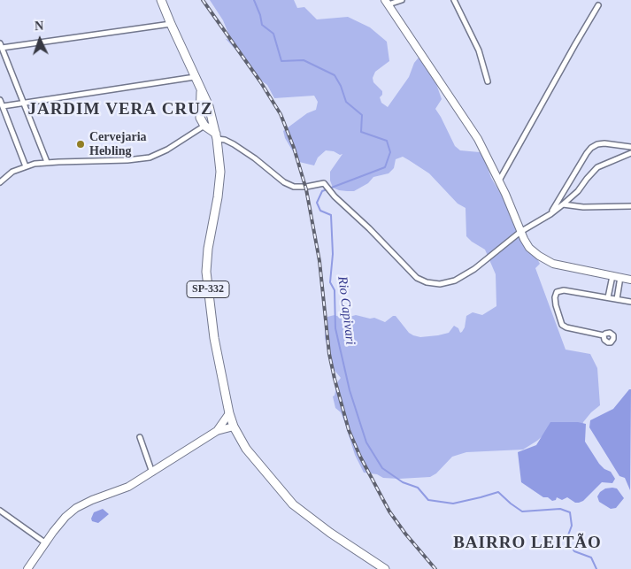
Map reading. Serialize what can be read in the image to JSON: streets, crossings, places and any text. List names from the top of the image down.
{
  "streets": {
    "main road": ["SP-332"]
  },
  "districts": ["JARDIM VERA CRUZ", "BAIRRO LEITÃO"],
  "water": ["Rio Capivari"],
  "places": ["Cervejaria Hebling"],
  "north": "top"
}
